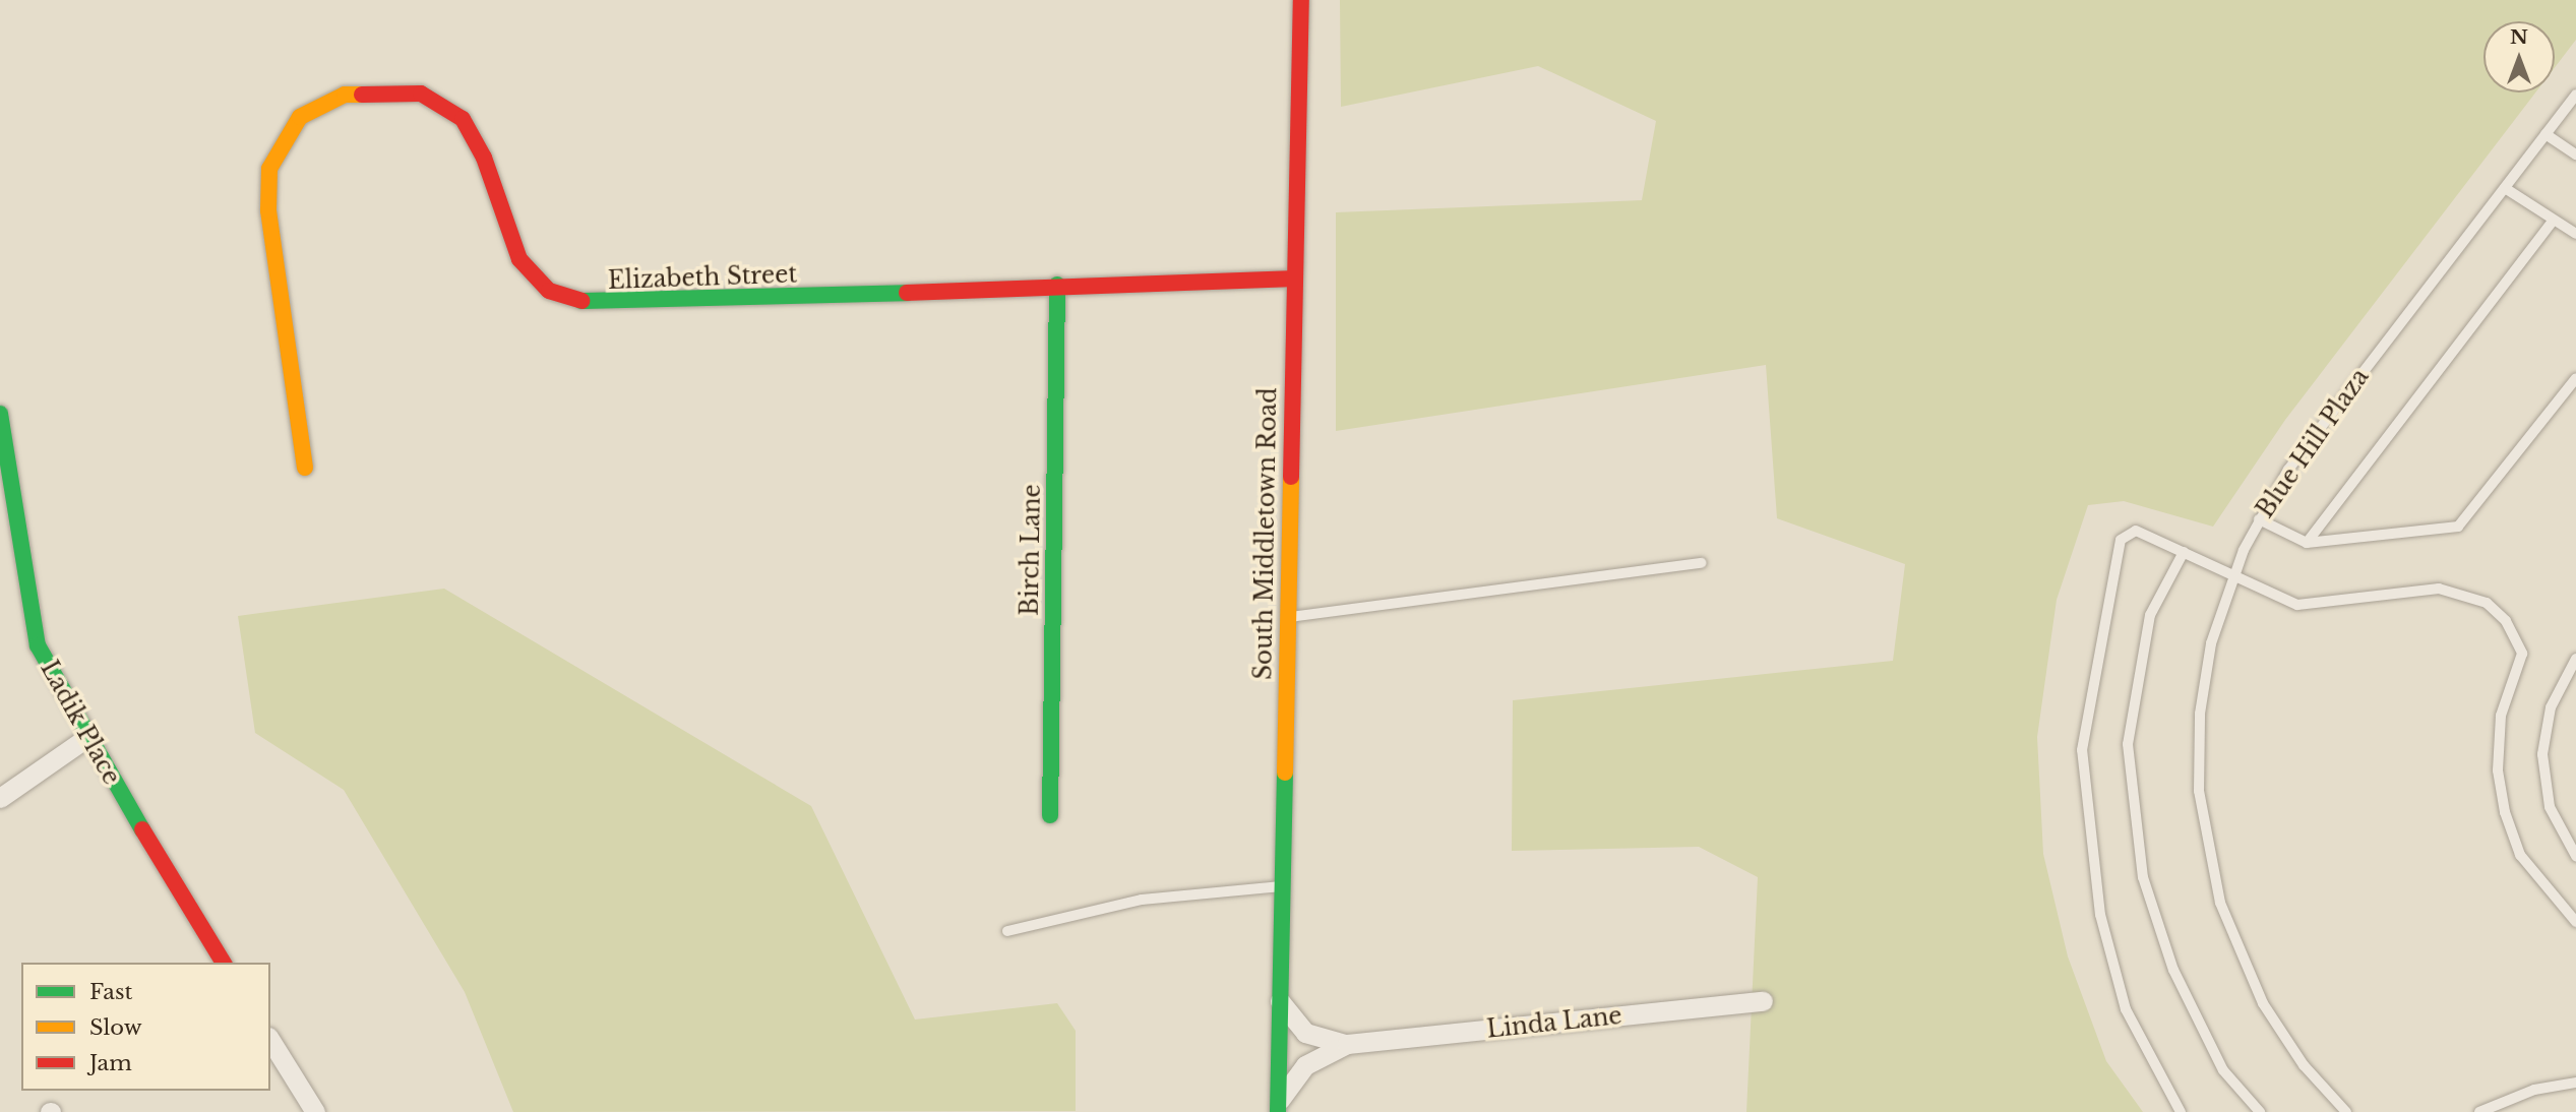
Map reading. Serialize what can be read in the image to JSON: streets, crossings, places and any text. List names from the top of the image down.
{
  "streets": {
    "street": [
      "Elizabeth Street",
      "South Middletown Road",
      "Birch Lane",
      "Ladik Place",
      "Linda Lane"
    ],
    "lane": ["Blue Hill Plaza"]
  },
  "crossings": [
    ["Elizabeth Street", "South Middletown Road"],
    ["Elizabeth Street", "Birch Lane"],
    ["South Middletown Road", "Linda Lane"]
  ],
  "legend": ["Fast", "Slow", "Jam"],
  "north": "top"
}
